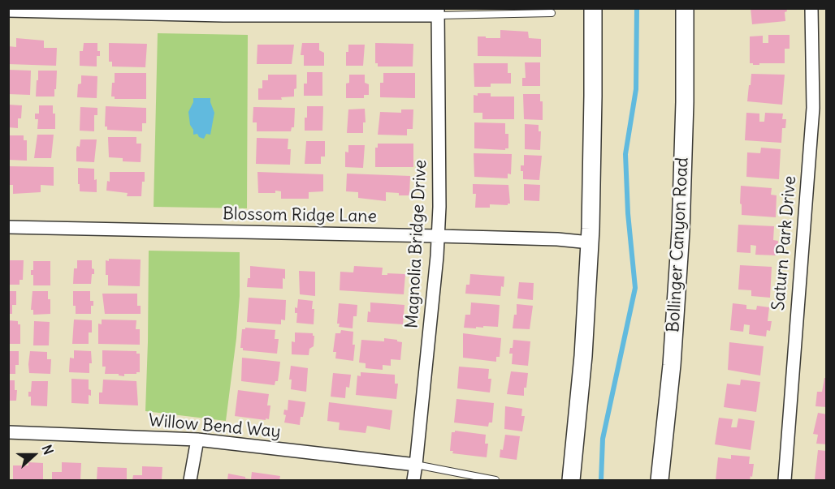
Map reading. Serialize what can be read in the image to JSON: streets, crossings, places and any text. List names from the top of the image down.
{
  "streets": {
    "main road": ["Bollinger Canyon Road"],
    "street": [
      "Blossom Ridge Lane",
      "Saturn Park Drive",
      "Magnolia Bridge Drive",
      "Willow Bend Way"
    ]
  },
  "crossings": [
    ["Blossom Ridge Lane", "Magnolia Bridge Drive"],
    ["Magnolia Bridge Drive", "Willow Bend Way"]
  ],
  "north": "right"
}
